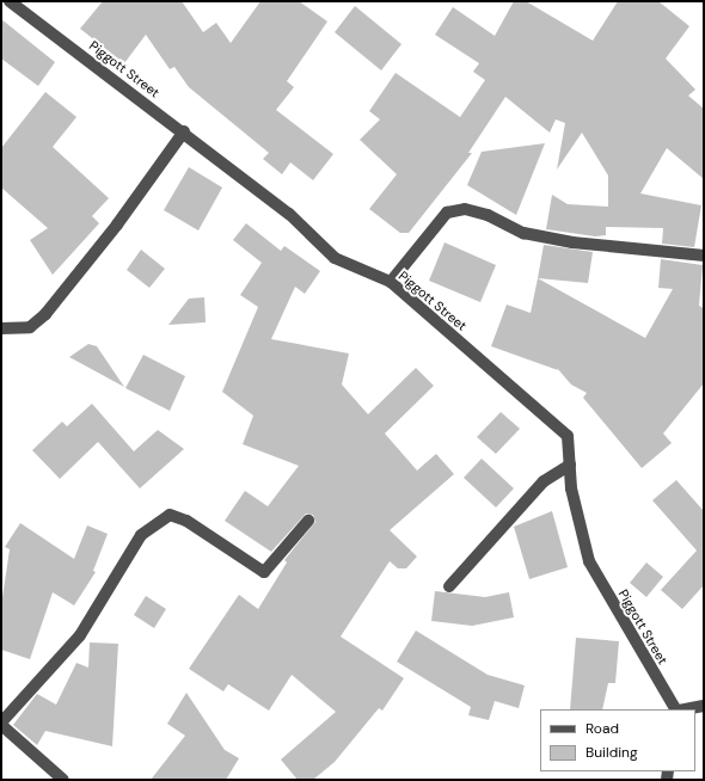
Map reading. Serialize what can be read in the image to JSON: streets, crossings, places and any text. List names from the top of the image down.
{
  "streets": {
    "street": ["Piggott Street"]
  },
  "legend": ["Road", "Building"]
}
